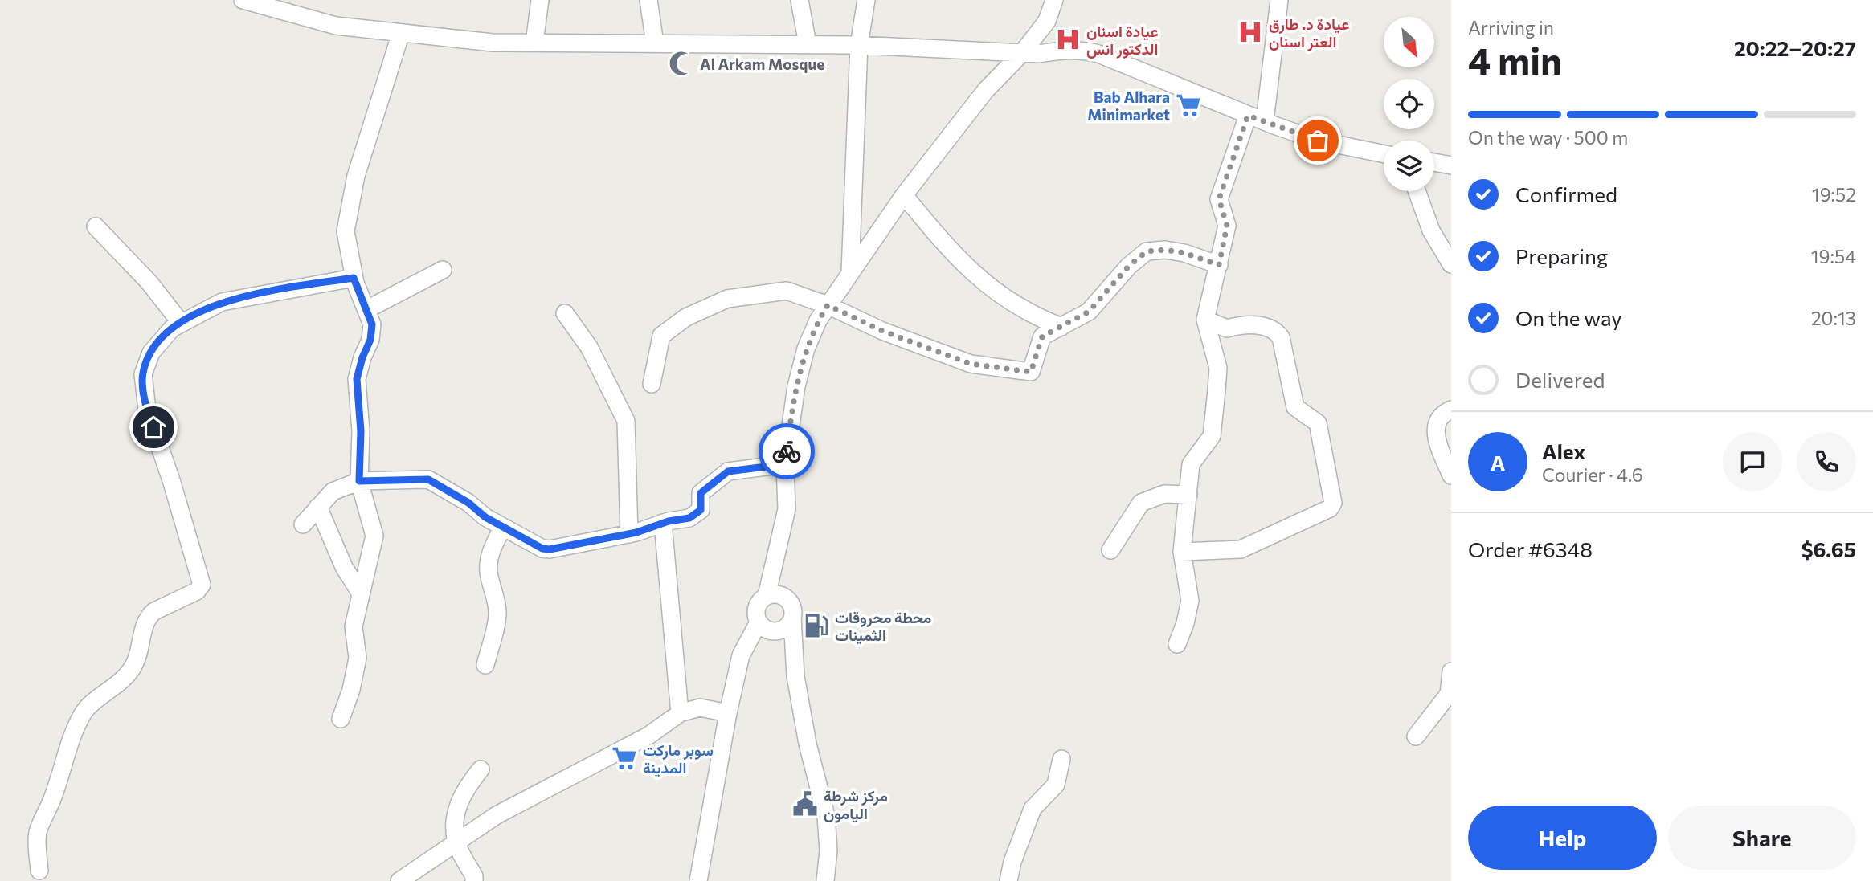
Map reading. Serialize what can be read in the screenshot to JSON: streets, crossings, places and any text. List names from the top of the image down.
{
  "places": {
    "hospital": ["عيادة د. طارق العتر اسنان", "عيادة اسنان الدكتور انس"],
    "mosque": ["Al Arkam Mosque"],
    "supermarket": ["Bab Alhara Minimarket", "سوبر ماركت المدينة"],
    "fuel station": ["محطة محروقات الثمينات"],
    "public building": ["مركز شرطة اليامون"]
  },
  "north": "bottom right",
  "page": {
    "heading": ["4 min", "Arriving in", "20:22–20:27"],
    "panel": [
      "Alex",
      "Courier · 4.6",
      "Order #6348",
      "$6.65"
    ],
    "bar": "On the way · 500 m",
    "list": [
      ["Confirmed", "19:52"],
      ["Preparing", "19:54"],
      ["On the way", "20:13"],
      "Delivered"
    ],
    "round": "A",
    "buttons": ["Help", "Share"]
  }
}
